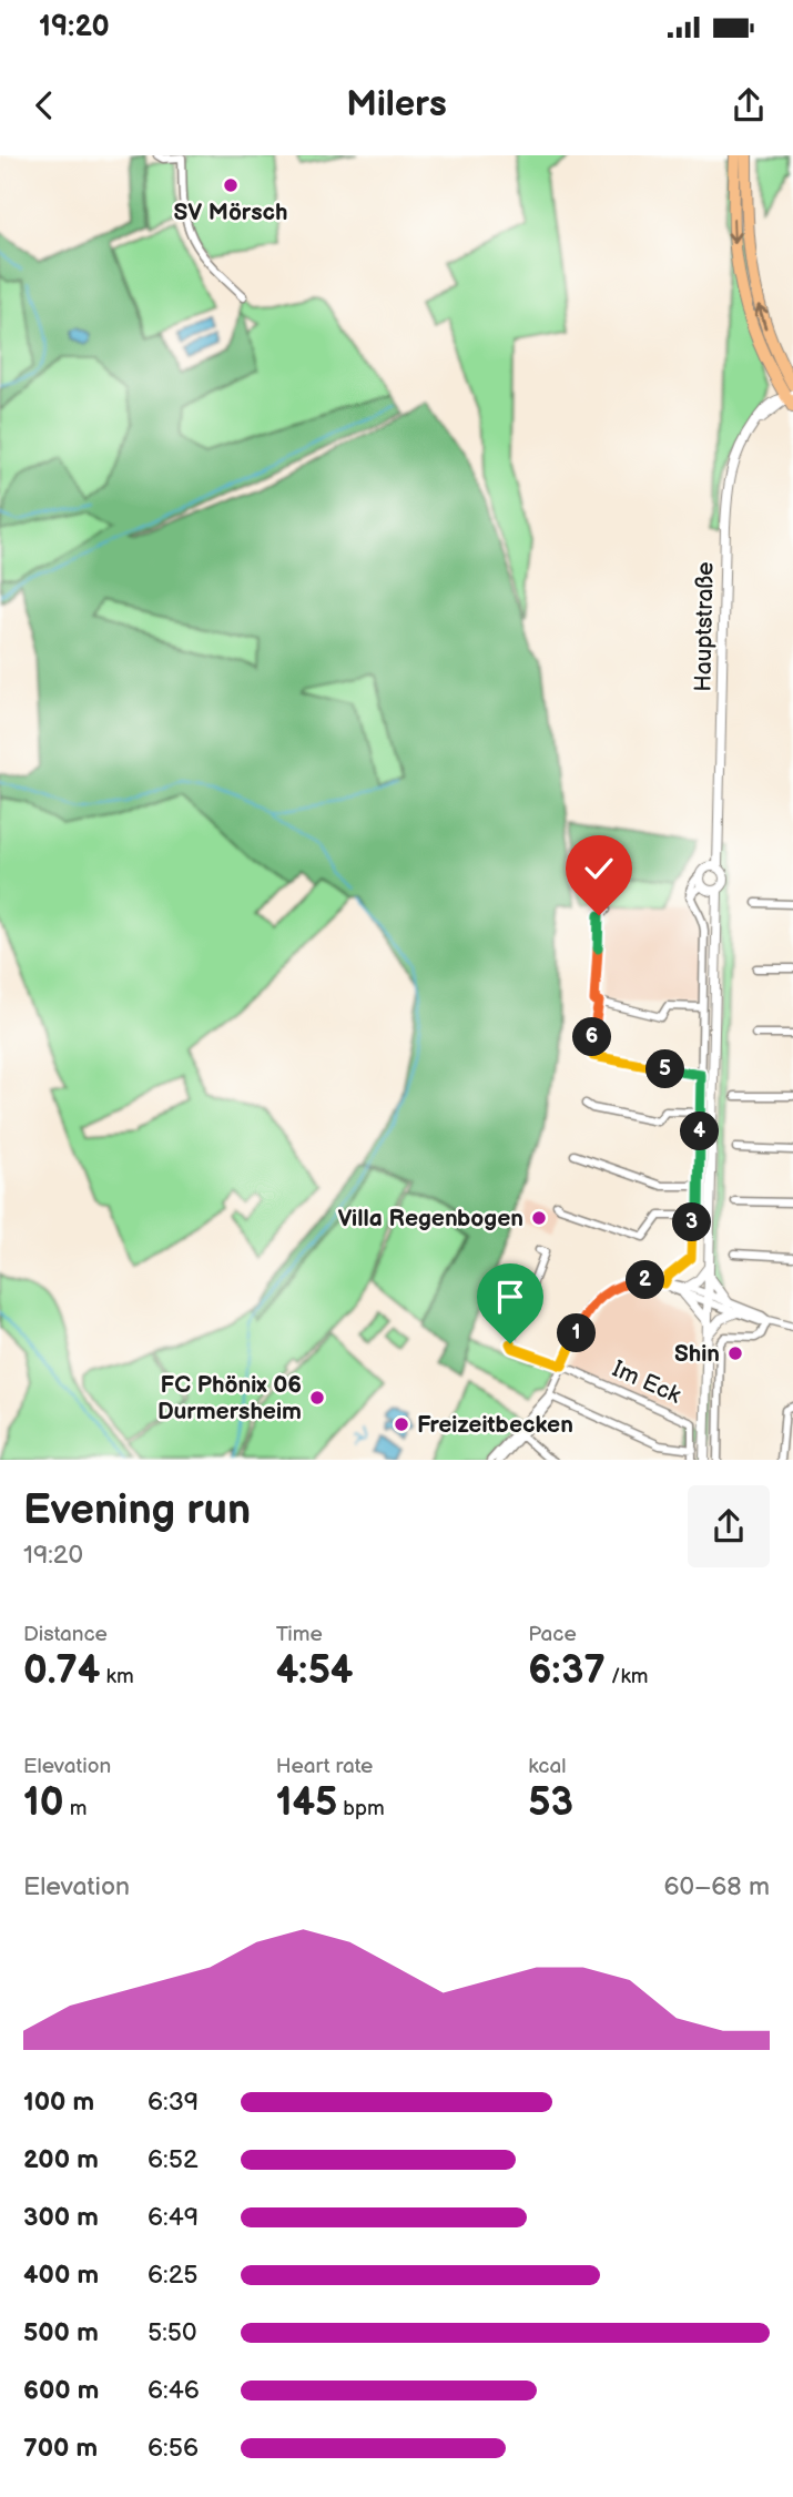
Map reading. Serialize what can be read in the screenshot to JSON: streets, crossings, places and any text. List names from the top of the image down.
{
  "streets": {
    "street": ["Hauptstraße", "Im Eck"]
  },
  "places": [
    "SV Mörsch",
    "Villa Regenbogen",
    "Shin",
    "FC Phönix 06 Durmersheim",
    "Freizeitbecken"
  ],
  "page": {
    "status": "19:20",
    "header": "Milers",
    "pins": [
      "6",
      "5",
      "4",
      "3",
      "2",
      "1"
    ],
    "heading": ["Evening run", "19:20"],
    "stats": [
      ["Distance", "0.74 km"],
      ["Time", "4:54"],
      ["Pace", "6:37 /km"],
      ["Elevation", "10 m"],
      ["Heart rate", "145 bpm"],
      ["kcal", "53"]
    ],
    "chart": ["Elevation", "60–68 m"],
    "list": [
      {
        "name": "100 m",
        "note": "6:39"
      },
      {
        "name": "200 m",
        "note": "6:52"
      },
      {
        "name": "300 m",
        "note": "6:49"
      },
      {
        "name": "400 m",
        "note": "6:25"
      },
      {
        "name": "500 m",
        "note": "5:50"
      },
      {
        "name": "600 m",
        "note": "6:46"
      },
      {
        "name": "700 m",
        "note": "6:56"
      }
    ]
  }
}
